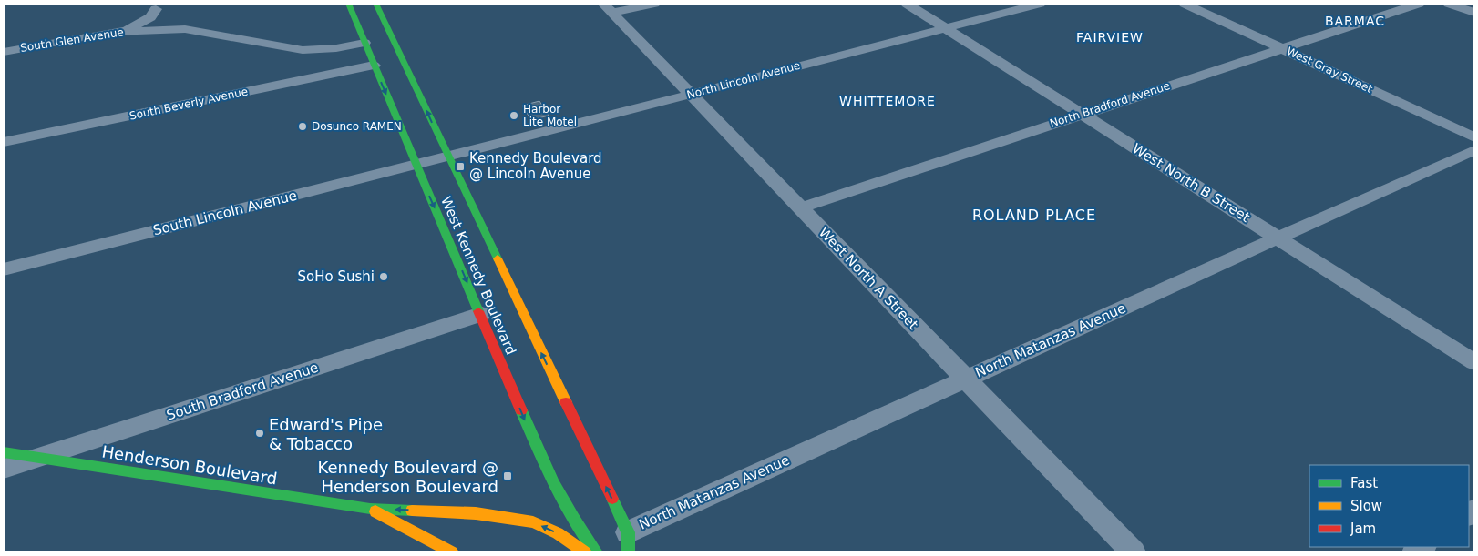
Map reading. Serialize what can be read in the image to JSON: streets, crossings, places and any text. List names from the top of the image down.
{
  "streets": {
    "main road": ["West Kennedy Boulevard", "Henderson Boulevard"],
    "street": [
      "South Glen Avenue",
      "West Gray Street",
      "North Lincoln Avenue",
      "South Beverly Avenue",
      "North Bradford Avenue",
      "West North B Street",
      "South Lincoln Avenue",
      "West North A Street",
      "North Matanzas Avenue",
      "South Bradford Avenue"
    ]
  },
  "crossings": [
    ["South Glen Avenue", "South Beverly Avenue"],
    ["South Glen Avenue", "West Kennedy Boulevard"],
    ["West Gray Street", "North Bradford Avenue"],
    ["North Lincoln Avenue", "West North B Street"],
    ["North Lincoln Avenue", "South Lincoln Avenue"],
    ["North Lincoln Avenue", "West Kennedy Boulevard"],
    ["North Lincoln Avenue", "West North A Street"],
    ["South Beverly Avenue", "West Kennedy Boulevard"],
    ["North Bradford Avenue", "West North B Street"],
    ["North Bradford Avenue", "West North A Street"],
    ["West North B Street", "North Matanzas Avenue"],
    ["South Lincoln Avenue", "West Kennedy Boulevard"],
    ["West Kennedy Boulevard", "North Matanzas Avenue"],
    ["West Kennedy Boulevard", "South Bradford Avenue"],
    ["West North A Street", "North Matanzas Avenue"],
    ["South Bradford Avenue", "Henderson Boulevard"]
  ],
  "districts": [
    "BARMAC",
    "FAIRVIEW",
    "WHITTEMORE",
    "ROLAND PLACE"
  ],
  "places": {
    "other": [
      "Harbor Lite Motel",
      "Dosunco RAMEN",
      "SoHo Sushi",
      "Edward's Pipe & Tobacco"
    ],
    "transit": ["Kennedy Boulevard @ Lincoln Avenue", "Kennedy Boulevard @ Henderson Boulevard"]
  },
  "legend": ["Fast", "Slow", "Jam"]
}
